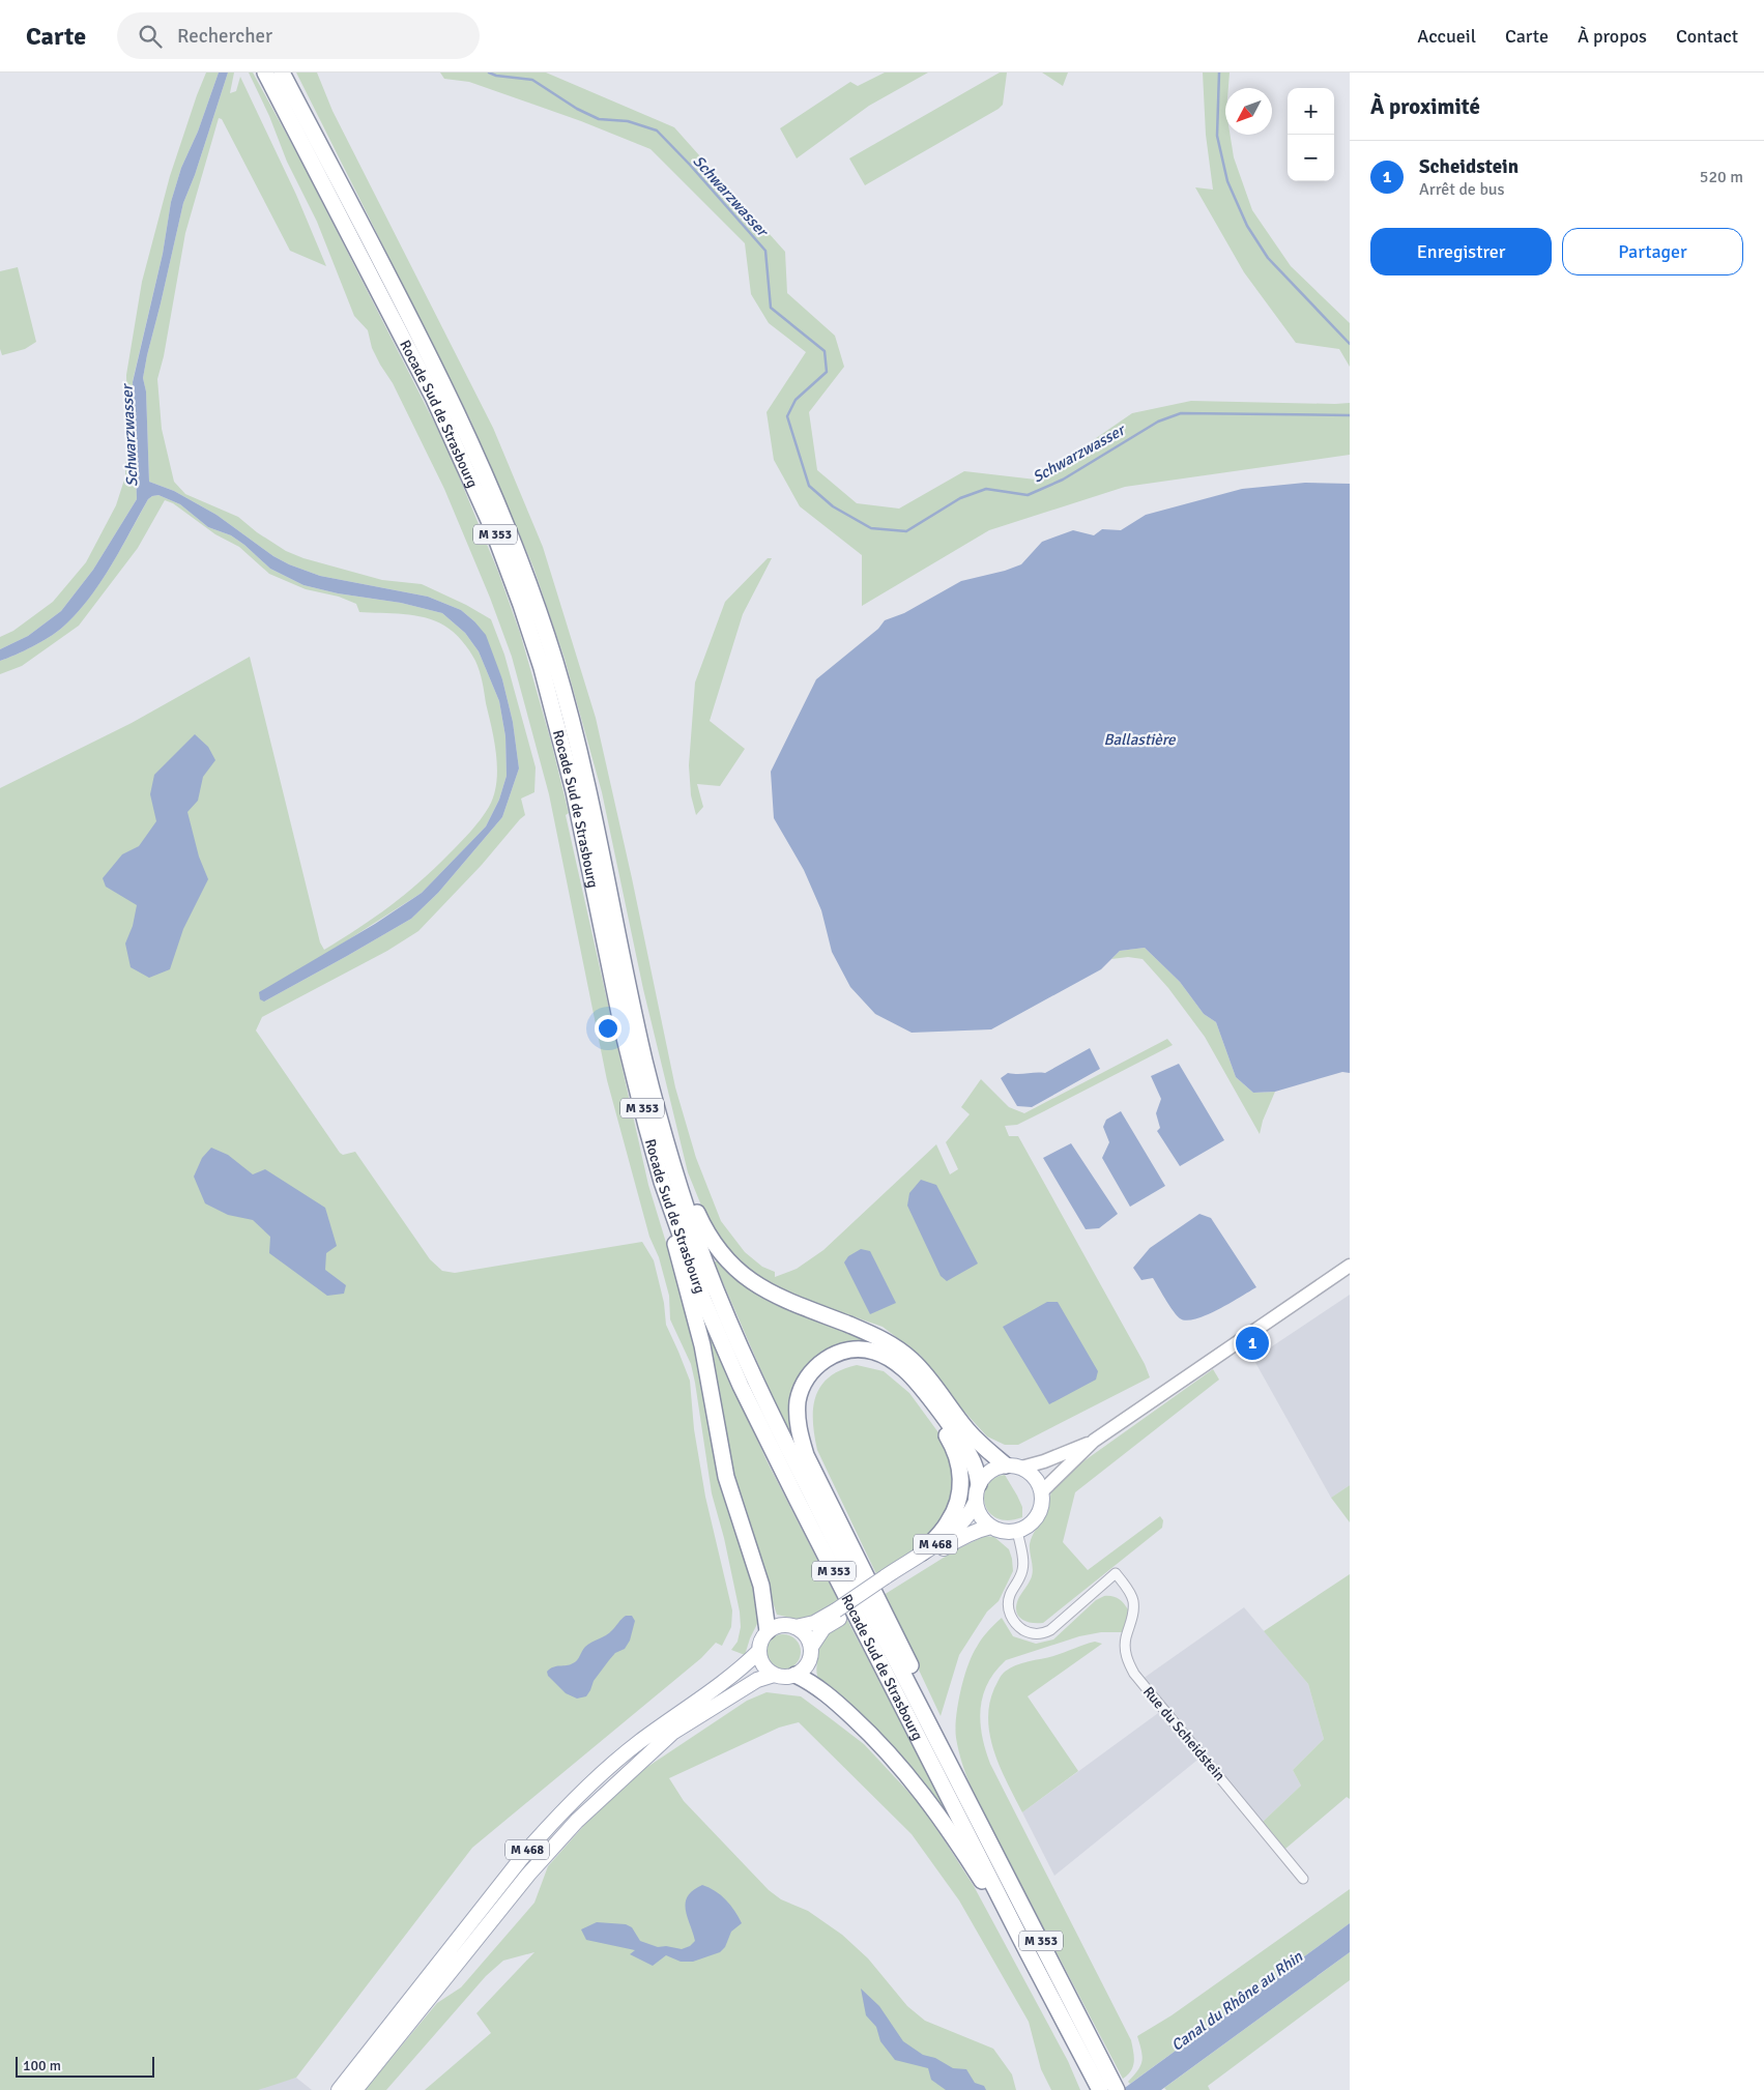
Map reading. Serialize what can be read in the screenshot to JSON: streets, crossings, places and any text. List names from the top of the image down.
{
  "streets": {
    "highway": ["Rocade Sud de Strasbourg", "M 353"],
    "main road": ["M 468"],
    "street": ["Rue du Scheidstein"]
  },
  "crossings": [
    ["M 468", "Rue du Scheidstein"]
  ],
  "water": ["Schwarzwasser", "Ballastière", "Canal du Rhône au Rhin"],
  "scale_bar": "100 m",
  "north": "bottom left",
  "page": {
    "header": "Carte",
    "search": "Rechercher",
    "nav": [
      "Accueil",
      "Carte",
      "À propos",
      "Contact"
    ],
    "heading": "À proximité",
    "map_buttons": ["+", "−"],
    "list": [
      {
        "mark": "1",
        "name": "Scheidstein",
        "note": "Arrêt de bus",
        "value": "520 m"
      }
    ],
    "buttons": ["Enregistrer", "Partager"],
    "pins": "1",
    "scale": "100 m"
  }
}
